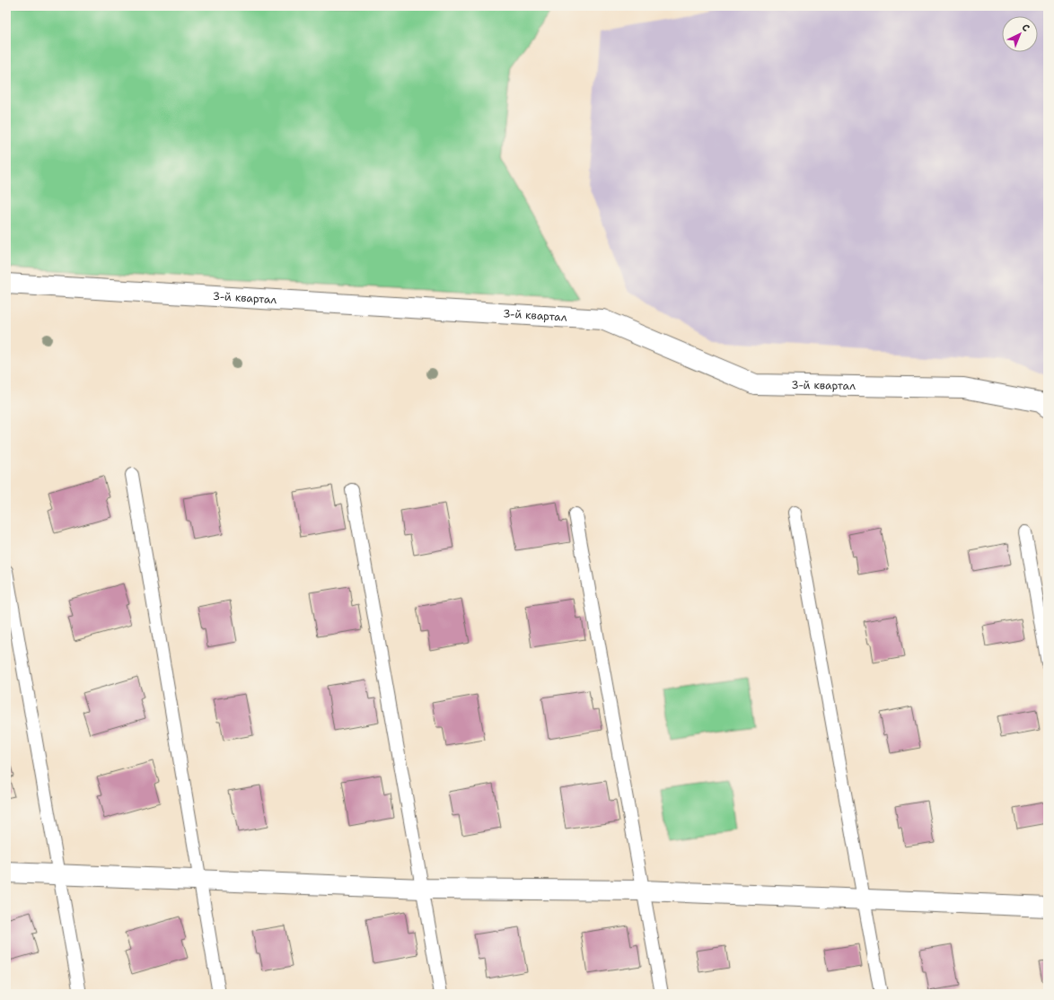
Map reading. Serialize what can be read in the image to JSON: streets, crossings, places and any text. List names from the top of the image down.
{
  "streets": {
    "street": ["3-й квартал"]
  },
  "north": "top right"
}
